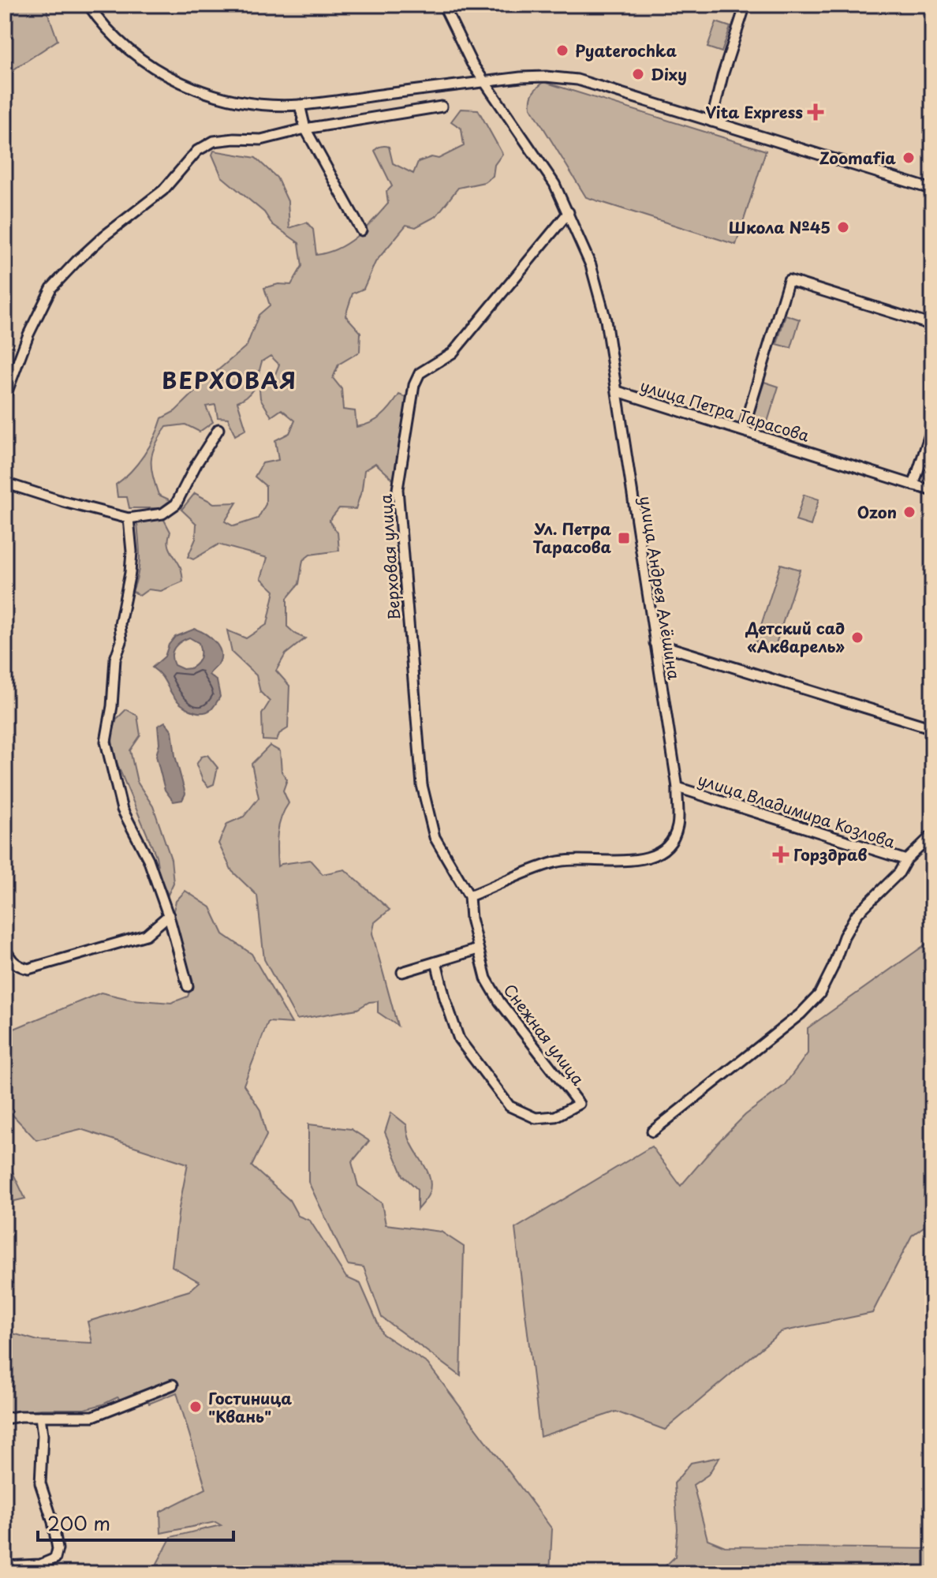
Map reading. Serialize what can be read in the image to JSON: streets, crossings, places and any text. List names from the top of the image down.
{
  "streets": {
    "street": [
      "улица Петра Тарасова",
      "Верховая улица",
      "улица Андрея Алёшина",
      "улица Владимира Козлова",
      "Снежная улица"
    ]
  },
  "crossings": [
    ["улица Петра Тарасова", "Верховая улица"],
    ["улица Петра Тарасова", "улица Андрея Алёшина"],
    ["Верховая улица", "улица Андрея Алёшина"],
    ["Верховая улица", "Снежная улица"],
    ["улица Андрея Алёшина", "улица Владимира Козлова"],
    ["улица Андрея Алёшина", "Снежная улица"]
  ],
  "districts": ["ВЕРХОВАЯ"],
  "places": {
    "other": [
      "Pyaterochka",
      "Dixy",
      "Zoomafia",
      "Школа №45",
      "Ozon",
      "Детский сад «Акварель»",
      "Гостиница \"Квань\""
    ],
    "health": ["Vita Express", "Горздрав"],
    "transit": ["Ул. Петра Тарасова"]
  },
  "scale_bar": "200 m"
}
